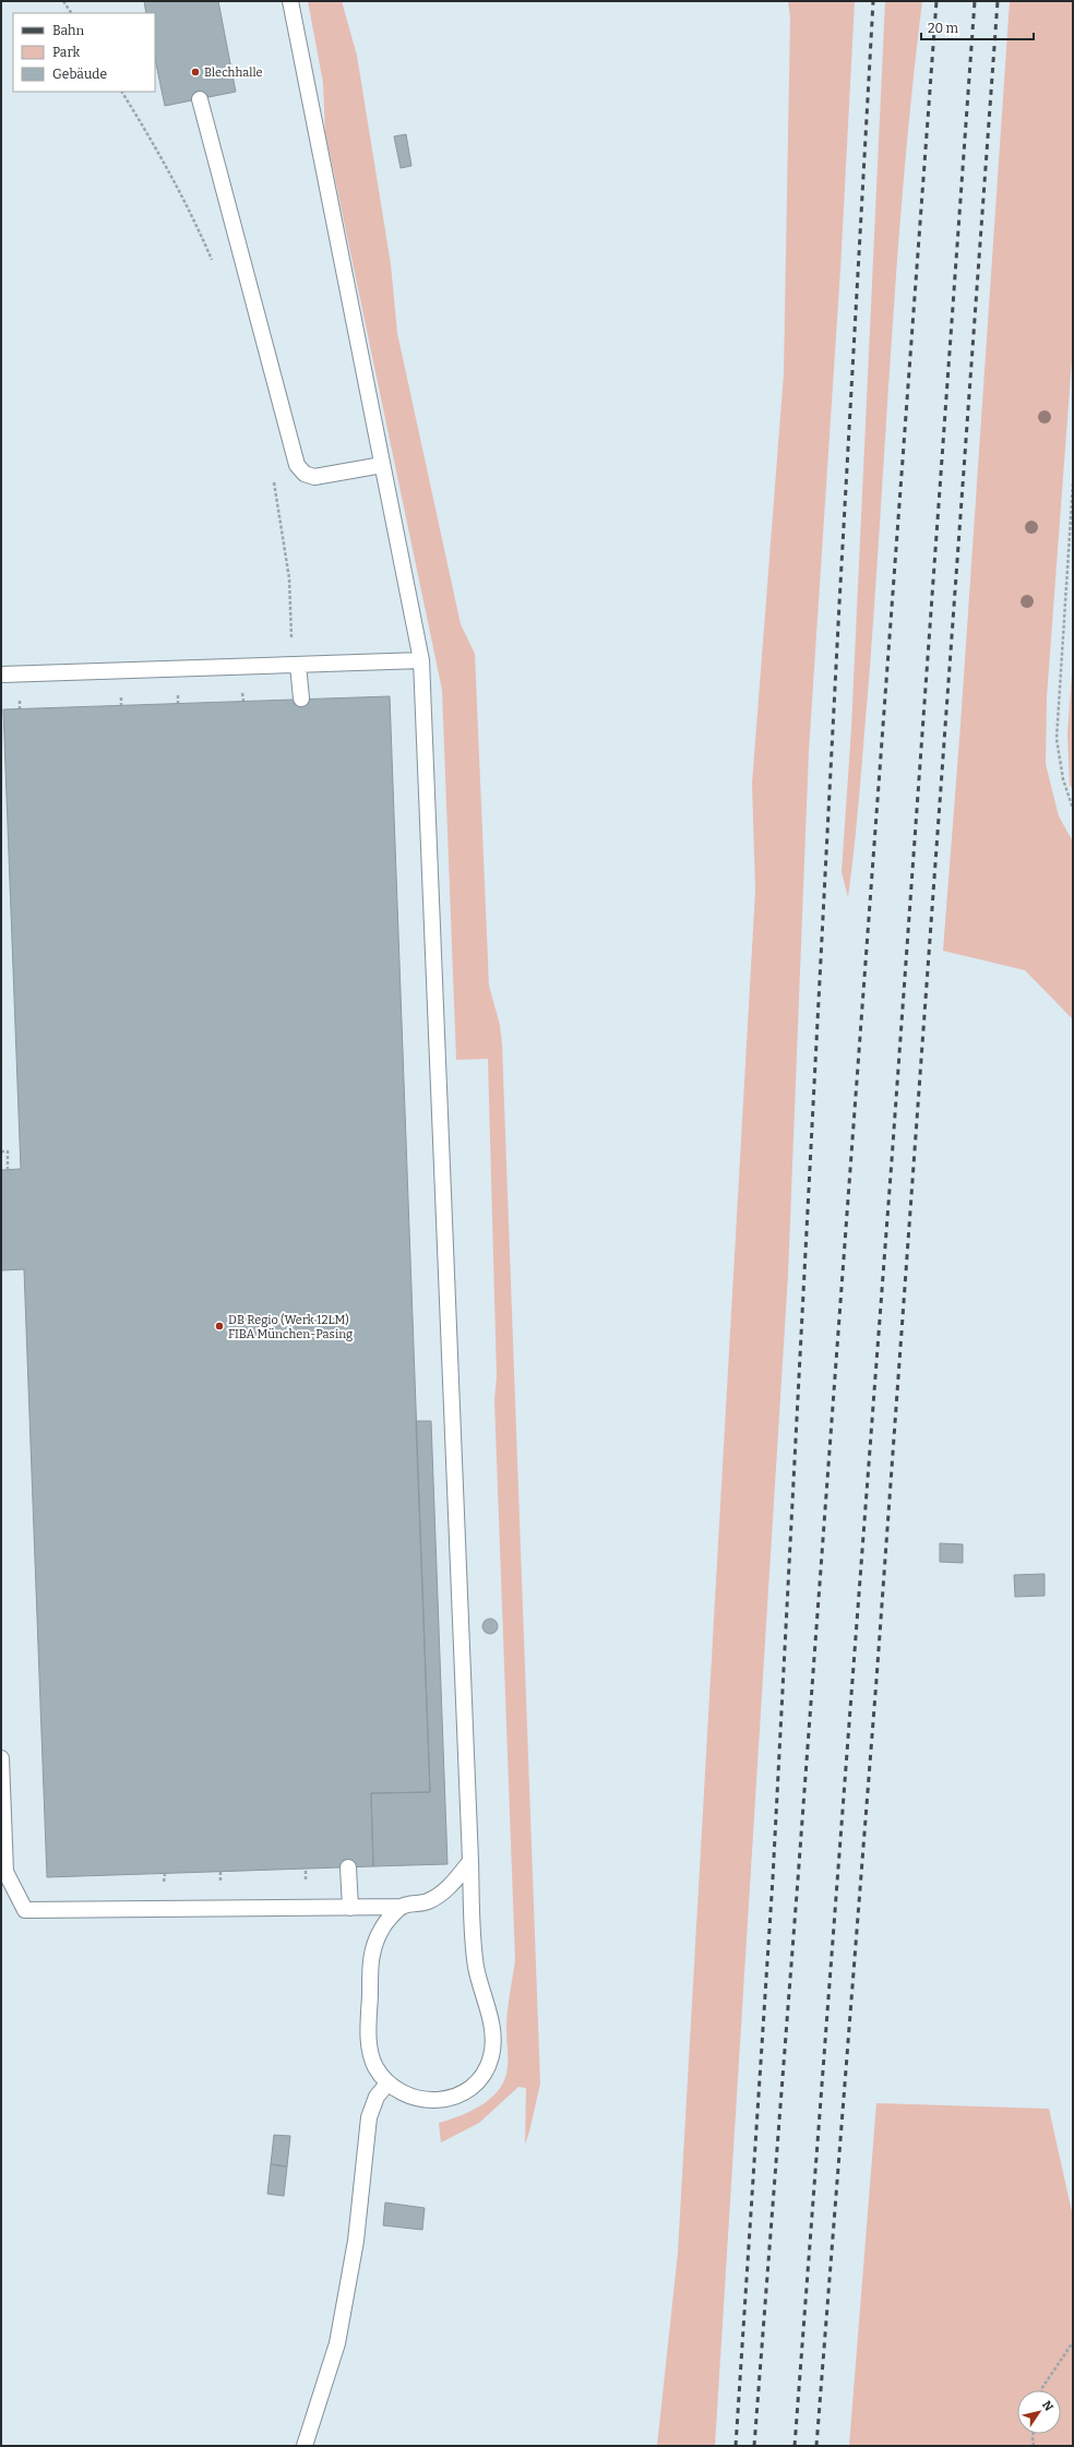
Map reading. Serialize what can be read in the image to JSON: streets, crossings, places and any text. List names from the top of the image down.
{
  "places": ["Blechhalle", "DB Regio (Werk 12LM) FIBA München-Pasing"],
  "legend": ["Bahn", "Park", "Gebäude"],
  "scale_bar": "20 m",
  "north": "top right"
}
